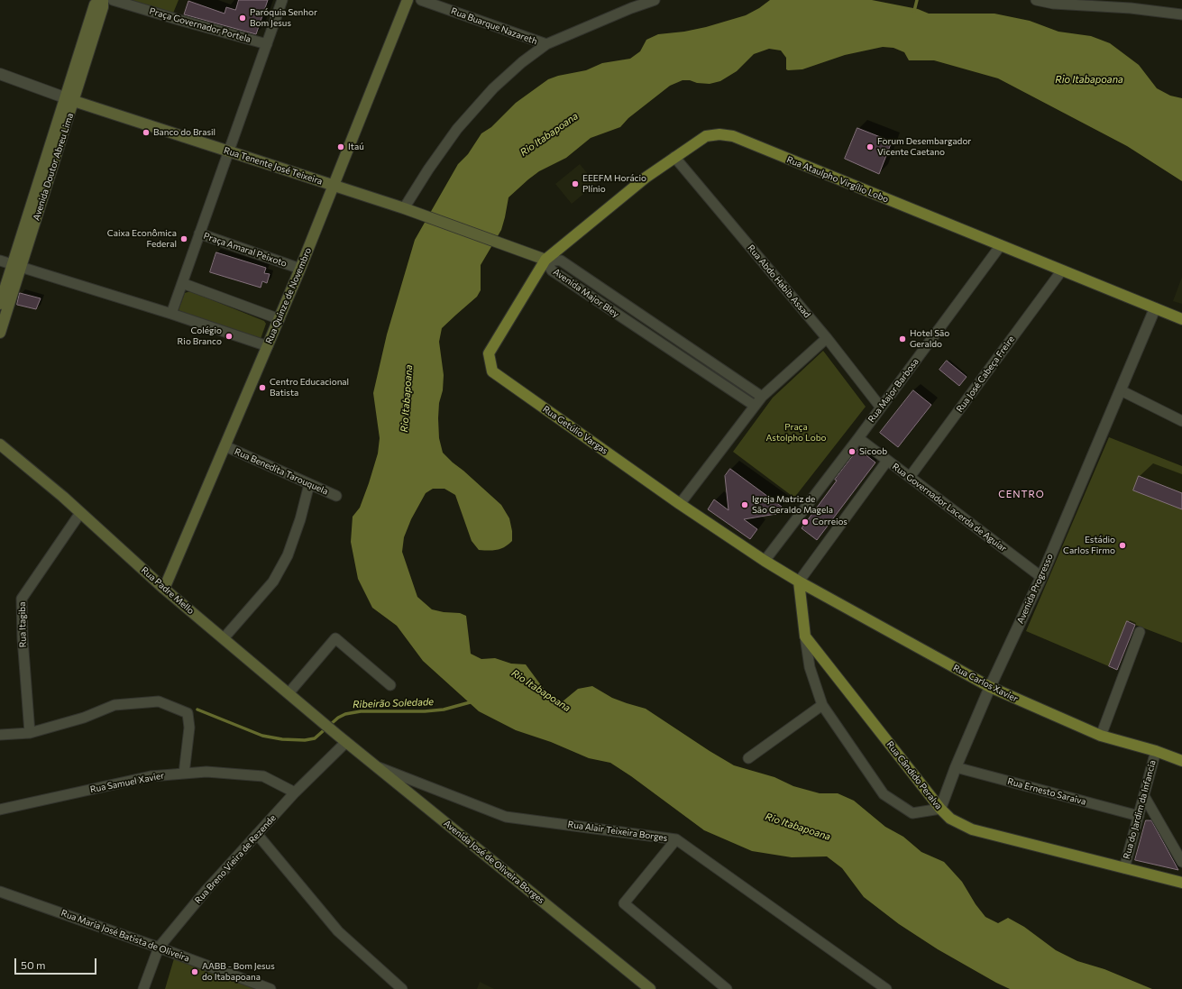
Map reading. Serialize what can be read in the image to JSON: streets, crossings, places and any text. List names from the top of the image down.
{
  "streets": {
    "main road": [
      "Rua Tenente José Teixeira",
      "Avenida Doutor Abreu Lima",
      "Rua Ataulpho Virgílio Lobo",
      "Rua Quinze de Novembro",
      "Rua Getúlio Vargas",
      "Rua Padre Mello",
      "Rua Carlos Xavier",
      "Rua Cândido Peralva",
      "Avenida José de Oliveira Borges"
    ],
    "street": [
      "Praça Governador Portela",
      "Rua Buarque Nazareth",
      "Praça Amaral Peixoto",
      "Rua Abdo Habib Assad",
      "Avenida Major Bley",
      "Rua José Cabeça Freire",
      "Rua Major Barbosa",
      "Rua Benedita Tarouquela",
      "Rua Governador Lacerda de Aguiar",
      "Avenida Progresso",
      "Rua Itagiba",
      "Rua Samuel Xavier",
      "Rua Ernesto Saraiva",
      "Rua do Jardim da Infancia",
      "Rua Alair Teixeira Borges",
      "Rua Breno Vieira de Rezende",
      "Rua Maria José Batista de Oliveira"
    ]
  },
  "crossings": [
    ["Rua Tenente José Teixeira", "Avenida Doutor Abreu Lima"],
    ["Rua Tenente José Teixeira", "Rua Ataulpho Virgílio Lobo"],
    ["Rua Tenente José Teixeira", "Avenida Major Bley"],
    ["Rua Tenente José Teixeira", "Rua Quinze de Novembro"],
    ["Rua Tenente José Teixeira", "Rua Getúlio Vargas"],
    ["Rua Ataulpho Virgílio Lobo", "Rua Abdo Habib Assad"],
    ["Rua Ataulpho Virgílio Lobo", "Avenida Major Bley"],
    ["Rua Ataulpho Virgílio Lobo", "Rua José Cabeça Freire"],
    ["Rua Ataulpho Virgílio Lobo", "Rua Major Barbosa"],
    ["Rua Ataulpho Virgílio Lobo", "Rua Getúlio Vargas"],
    ["Rua Ataulpho Virgílio Lobo", "Avenida Progresso"],
    ["Praça Amaral Peixoto", "Rua Quinze de Novembro"],
    ["Rua Abdo Habib Assad", "Rua Major Barbosa"],
    ["Avenida Major Bley", "Rua Getúlio Vargas"],
    ["Rua Quinze de Novembro", "Rua Benedita Tarouquela"],
    ["Rua Quinze de Novembro", "Rua Padre Mello"],
    ["Rua José Cabeça Freire", "Rua Governador Lacerda de Aguiar"],
    ["Rua Major Barbosa", "Rua Getúlio Vargas"],
    ["Rua Major Barbosa", "Rua Governador Lacerda de Aguiar"],
    ["Rua Major Barbosa", "Rua Carlos Xavier"],
    ["Rua Getúlio Vargas", "Rua Carlos Xavier"],
    ["Rua Governador Lacerda de Aguiar", "Avenida Progresso"],
    ["Avenida Progresso", "Rua Carlos Xavier"],
    ["Avenida Progresso", "Rua Cândido Peralva"],
    ["Avenida Progresso", "Rua Ernesto Saraiva"],
    ["Rua Padre Mello", "Rua Itagiba"],
    ["Rua Padre Mello", "Avenida José de Oliveira Borges"],
    ["Rua Carlos Xavier", "Rua do Jardim da Infancia"],
    ["Rua Cândido Peralva", "Rua do Jardim da Infancia"],
    ["Rua Samuel Xavier", "Rua Breno Vieira de Rezende"],
    ["Rua Ernesto Saraiva", "Rua do Jardim da Infancia"],
    ["Rua Alair Teixeira Borges", "Avenida José de Oliveira Borges"],
    ["Rua Breno Vieira de Rezende", "Avenida José de Oliveira Borges"],
    ["Rua Breno Vieira de Rezende", "Rua Maria José Batista de Oliveira"]
  ],
  "districts": ["CENTRO"],
  "water": ["Rio Itabapoana", "Ribeirão Soledade"],
  "parks": ["Praça Astolpho Lobo"],
  "places": [
    "Paróquia Senhor Bom Jesus",
    "Banco do Brasil",
    "Itaú",
    "Forum Desembargador Vicente Caetano",
    "EEEFM Horácio Plínio",
    "Caixa Econômica Federal",
    "Colégio Rio Branco",
    "Hotel São Geraldo",
    "Centro Educacional Batista",
    "Sicoob",
    "Igreja Matriz de São Geraldo Magela",
    "Correios",
    "Estádio Carlos Firmo",
    "AABB - Bom Jesus do Itabapoana"
  ],
  "scale_bar": "50 m"
}
